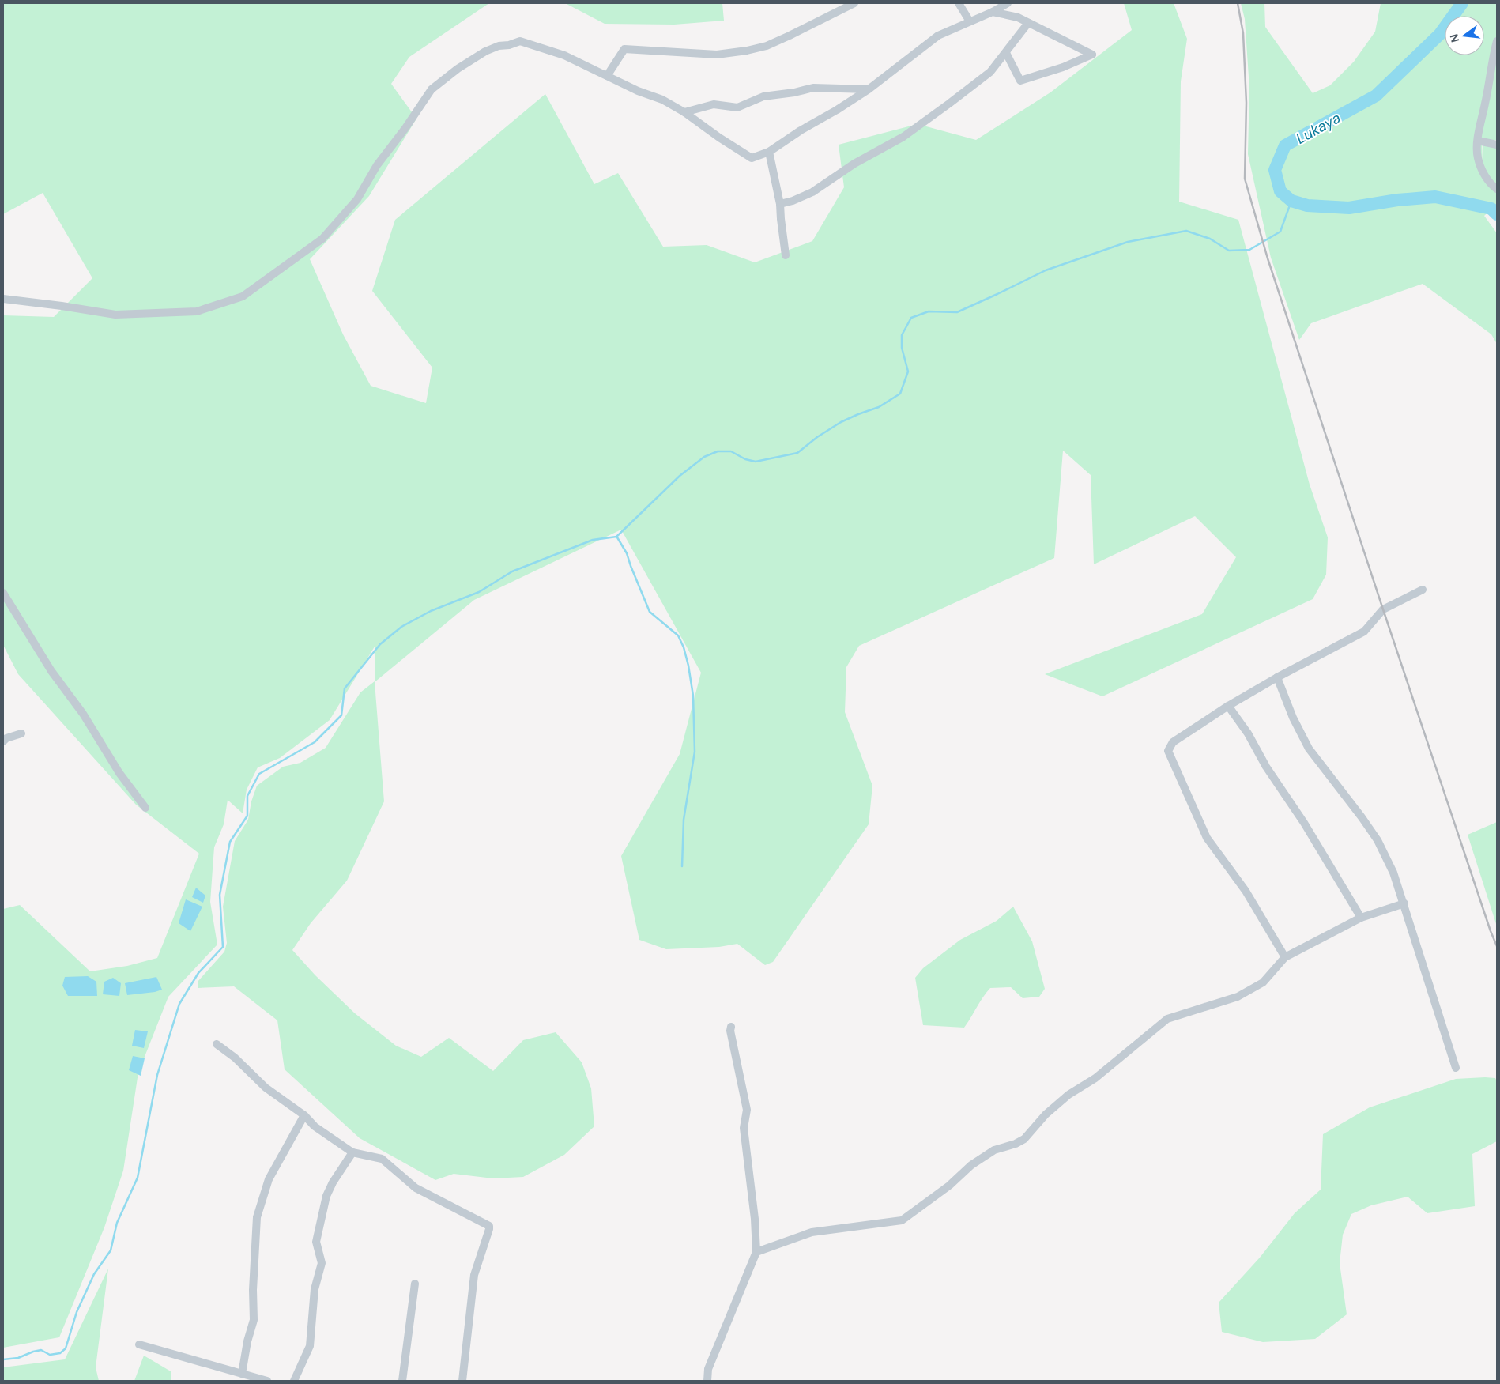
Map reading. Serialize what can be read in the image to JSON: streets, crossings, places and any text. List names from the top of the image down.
{
  "water": ["Lukaya"],
  "north": "left"
}
